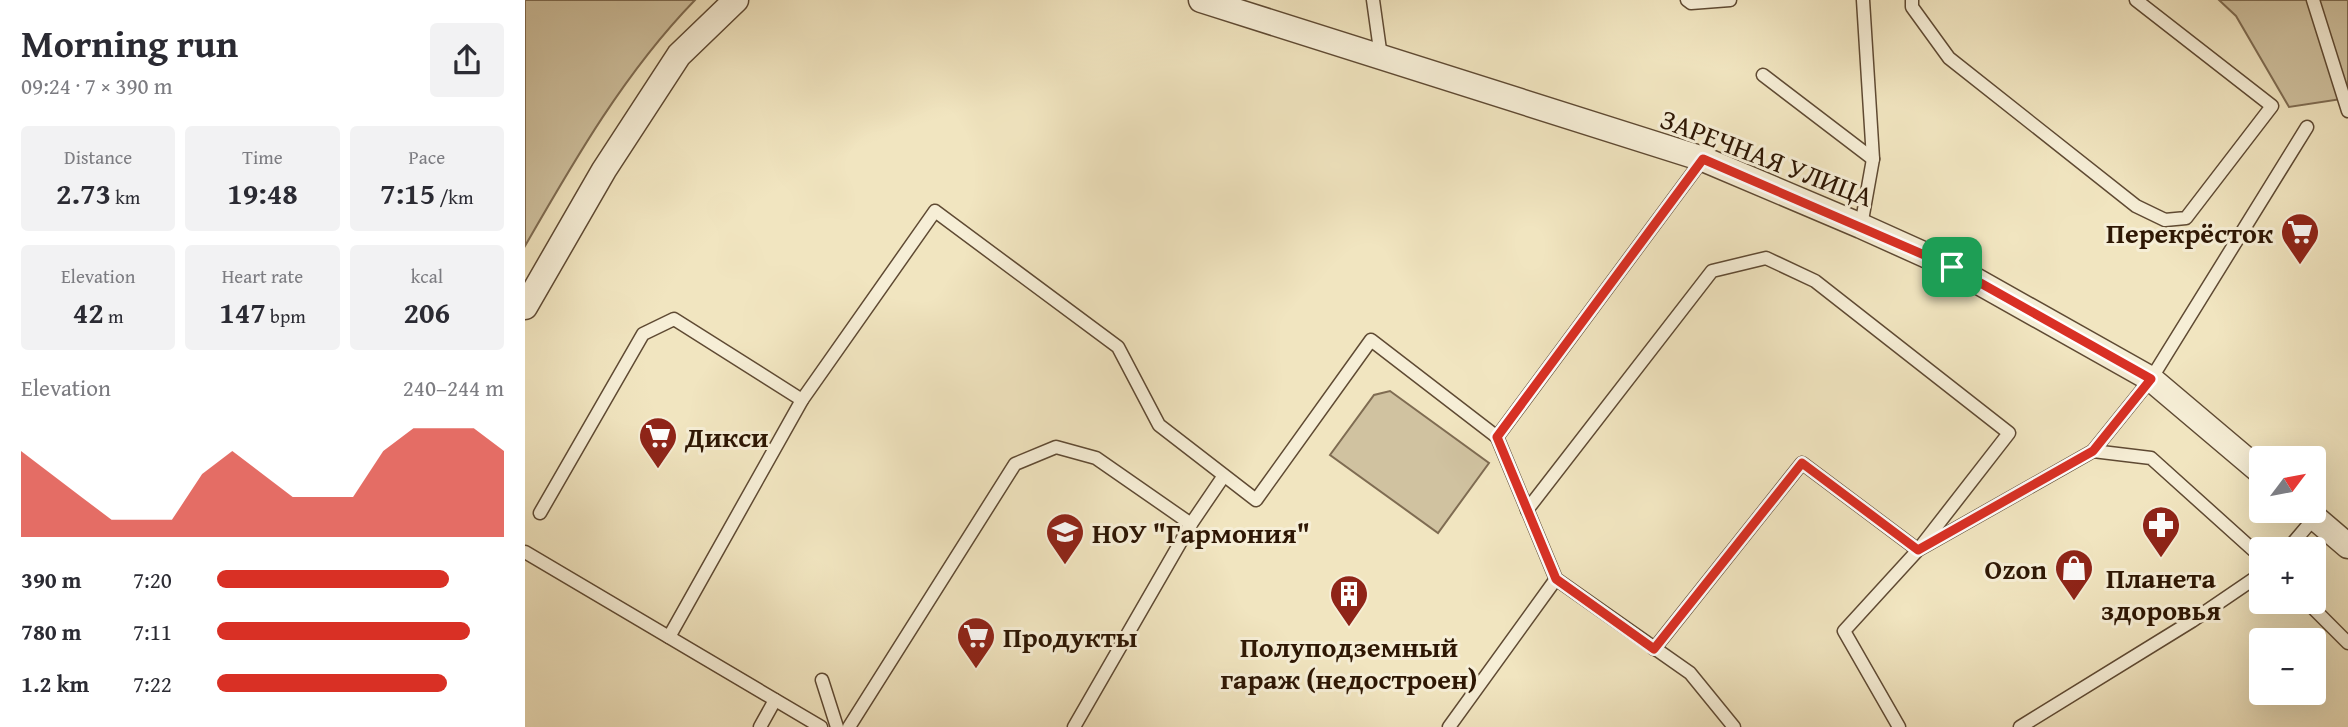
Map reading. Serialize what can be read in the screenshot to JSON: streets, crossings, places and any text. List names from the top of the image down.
{
  "streets": {
    "street": ["ЗАРЕЧНАЯ УЛИЦА"]
  },
  "places": {
    "supermarket": ["Перекрёсток", "Дикси", "Продукты"],
    "pharmacy": ["Планета здоровья"],
    "school or university": ["НОУ \"Гармония\""],
    "shop": ["Ozon"],
    "building": ["Полуподземный гараж (недостроен)"]
  },
  "north": "top right",
  "page": {
    "heading": ["Morning run", "09:24 · 7 × 390 m"],
    "stats": [
      ["Distance", "2.73 km"],
      ["Time", "19:48"],
      ["Pace", "7:15 /km"],
      ["Elevation", "42 m"],
      ["Heart rate", "147 bpm"],
      ["kcal", "206"]
    ],
    "chart": ["Elevation", "240–244 m"],
    "map_buttons": ["+", "−"],
    "list": [
      {
        "name": "390 m",
        "note": "7:20"
      },
      {
        "name": "780 m",
        "note": "7:11"
      },
      {
        "name": "1.2 km",
        "note": "7:22"
      }
    ]
  }
}
